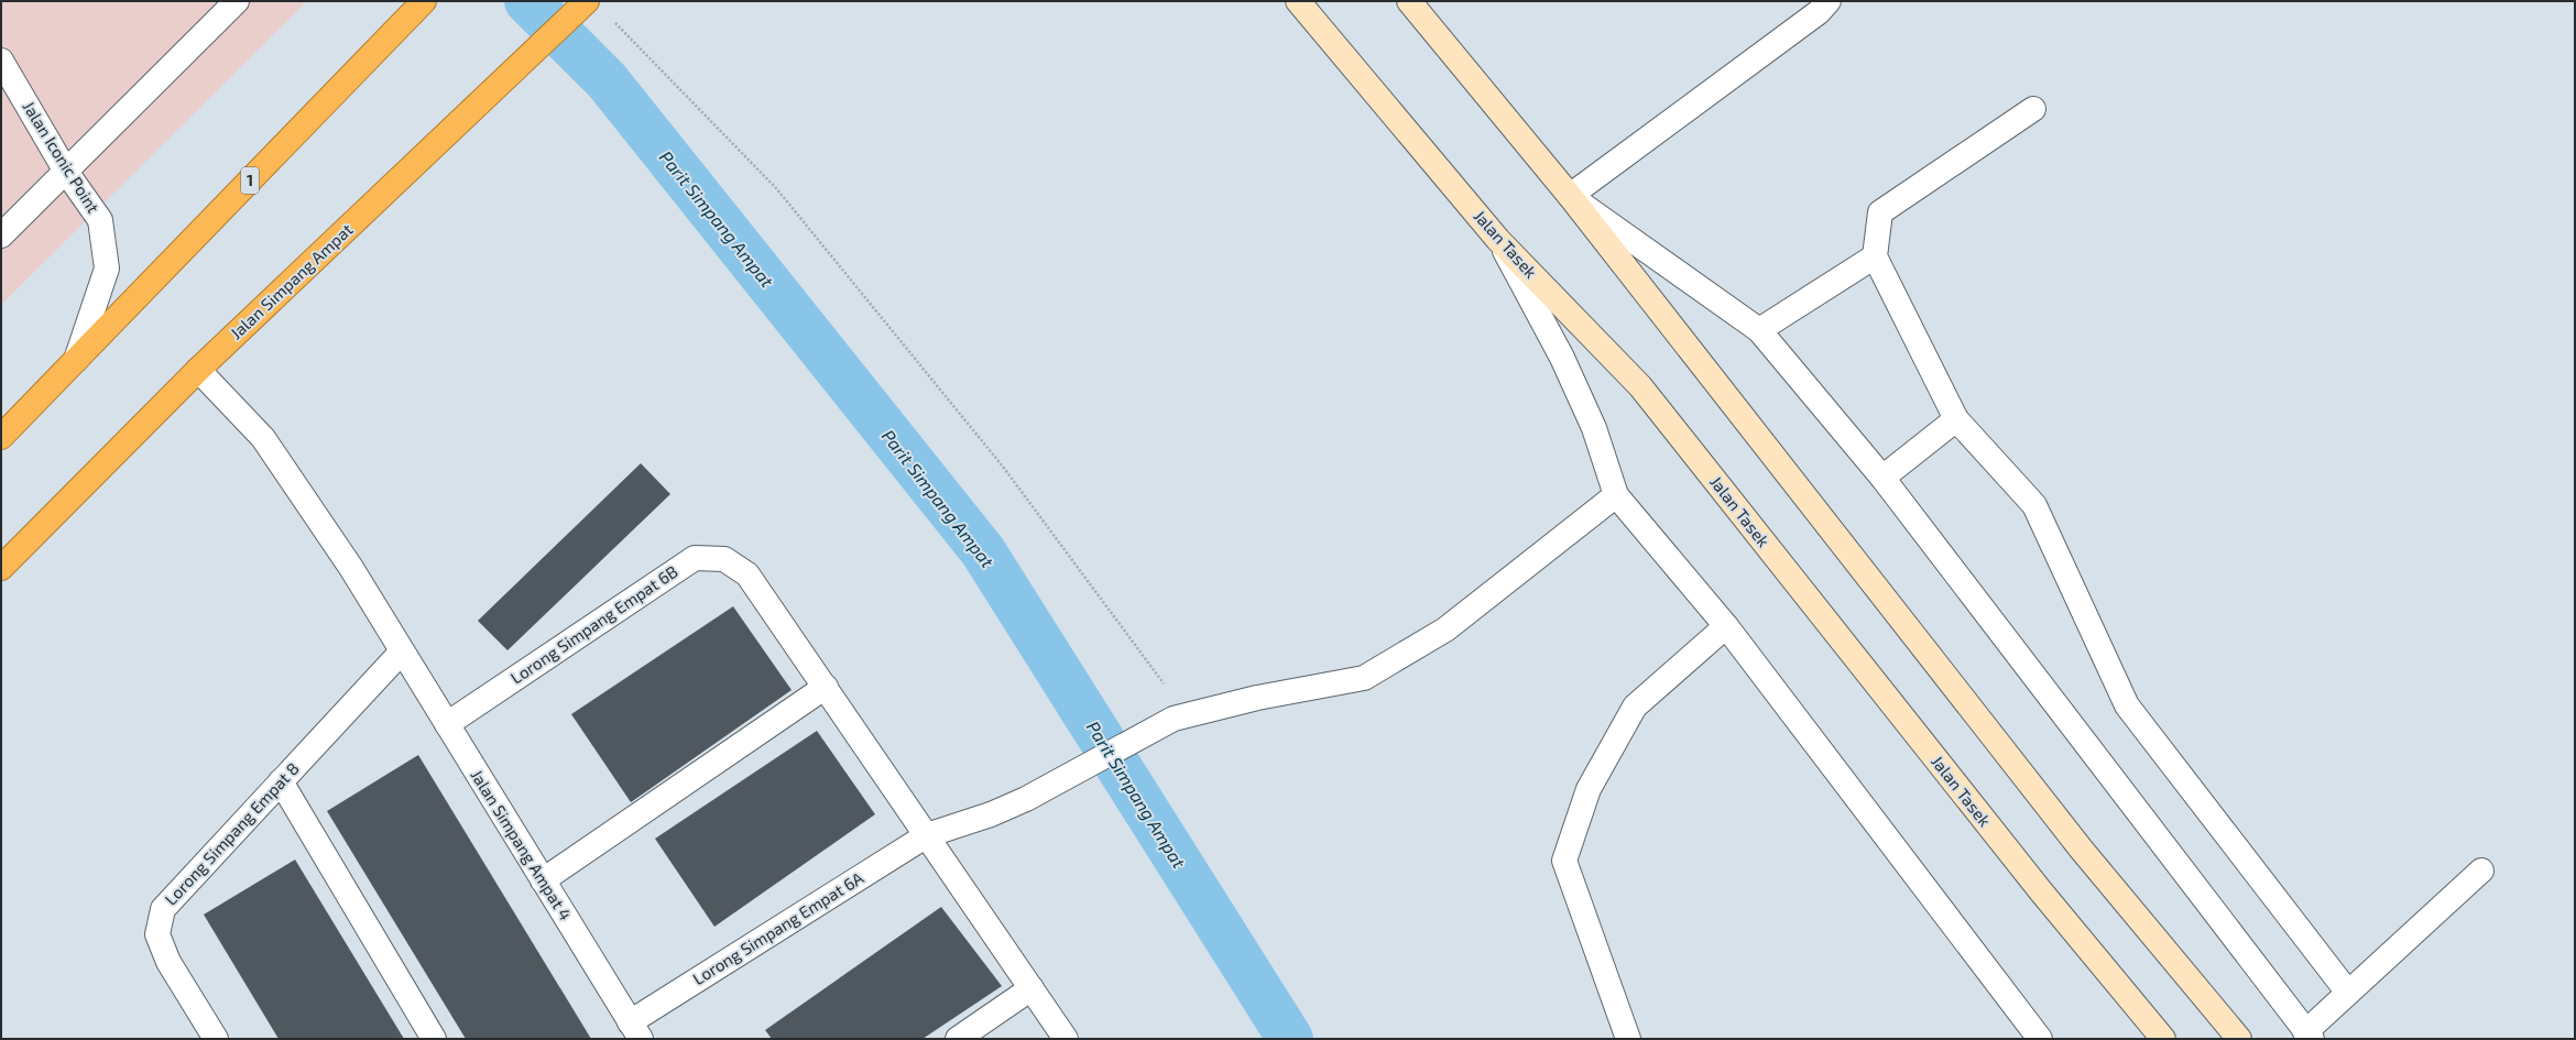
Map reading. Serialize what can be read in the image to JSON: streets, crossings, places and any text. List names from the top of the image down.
{
  "streets": {
    "highway": ["1", "Jalan Simpang Ampat"],
    "main road": ["Jalan Tasek"],
    "street": [
      "Jalan Iconic Point",
      "Lorong Simpang Empat 6B",
      "Lorong Simpang Empat 8",
      "Jalan Simpang Ampat 4",
      "Lorong Simpang Empat 6A"
    ]
  },
  "crossings": [
    ["Jalan Iconic Point", "1"],
    ["Jalan Simpang Ampat", "Jalan Simpang Ampat 4"],
    ["Lorong Simpang Empat 6B", "Jalan Simpang Ampat 4"],
    ["Lorong Simpang Empat 8", "Jalan Simpang Ampat 4"],
    ["Jalan Simpang Ampat 4", "Lorong Simpang Empat 6A"]
  ],
  "water": ["Parit Simpang Ampat"]
}
